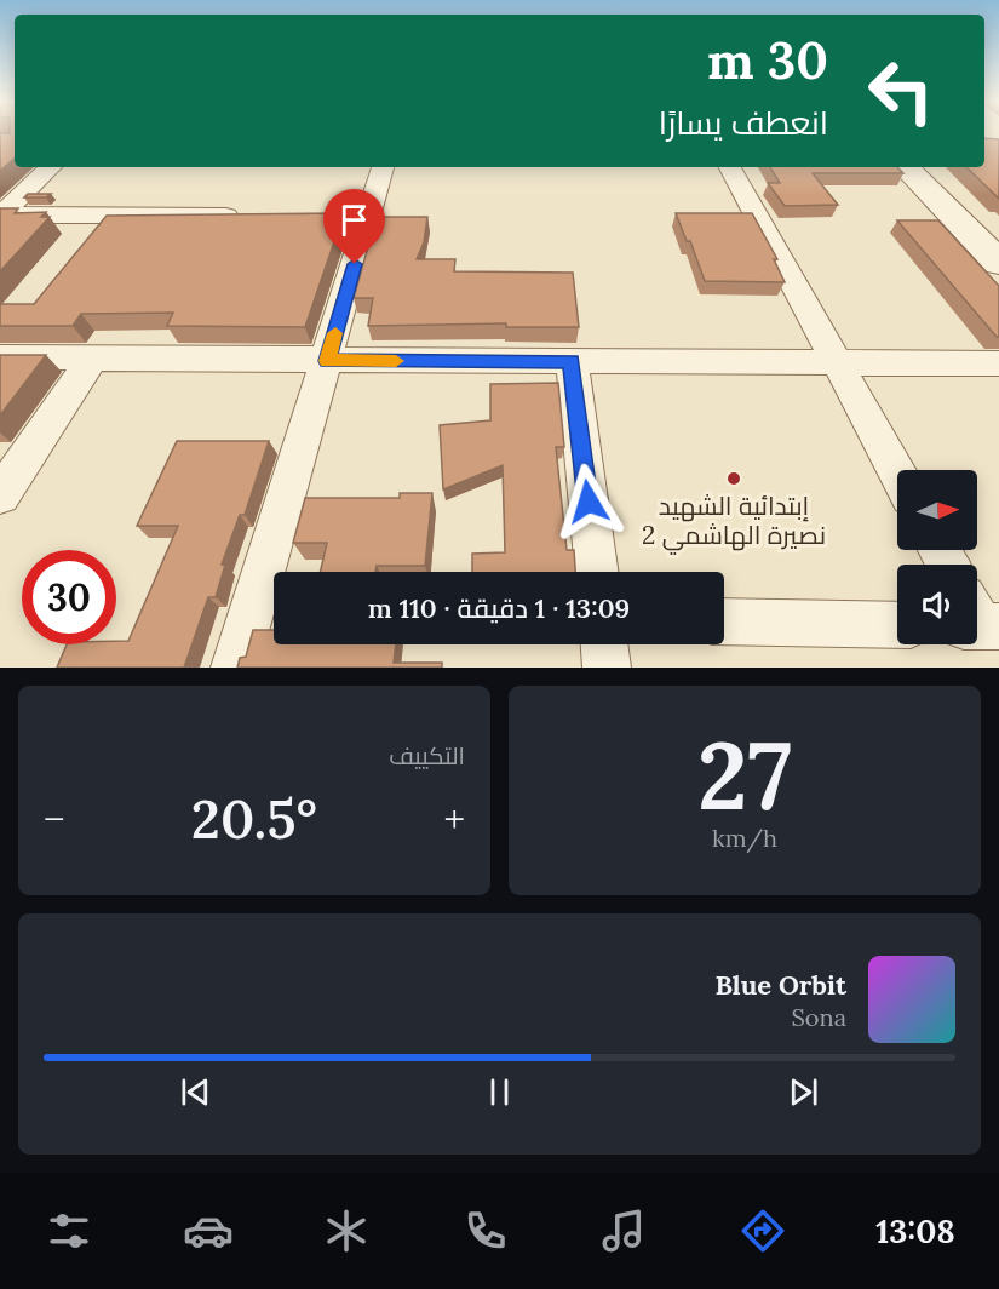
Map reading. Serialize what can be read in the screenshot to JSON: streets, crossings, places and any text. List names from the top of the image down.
{
  "places": ["إبتدائية الشهيد نصيرة الهاشمي 2"],
  "north": "right",
  "page": {
    "turn": ["30 m", "انعطف يسارًا"],
    "limit": "30",
    "trip": "13:09 · 1 دقيقة · 110 m",
    "tile": [
      ["27", "km/h"],
      "التكييف"
    ],
    "heat": ["−", "20.5°", "+"],
    "song": ["Blue Orbit", "Sona"],
    "tabs": "13:08"
  }
}
